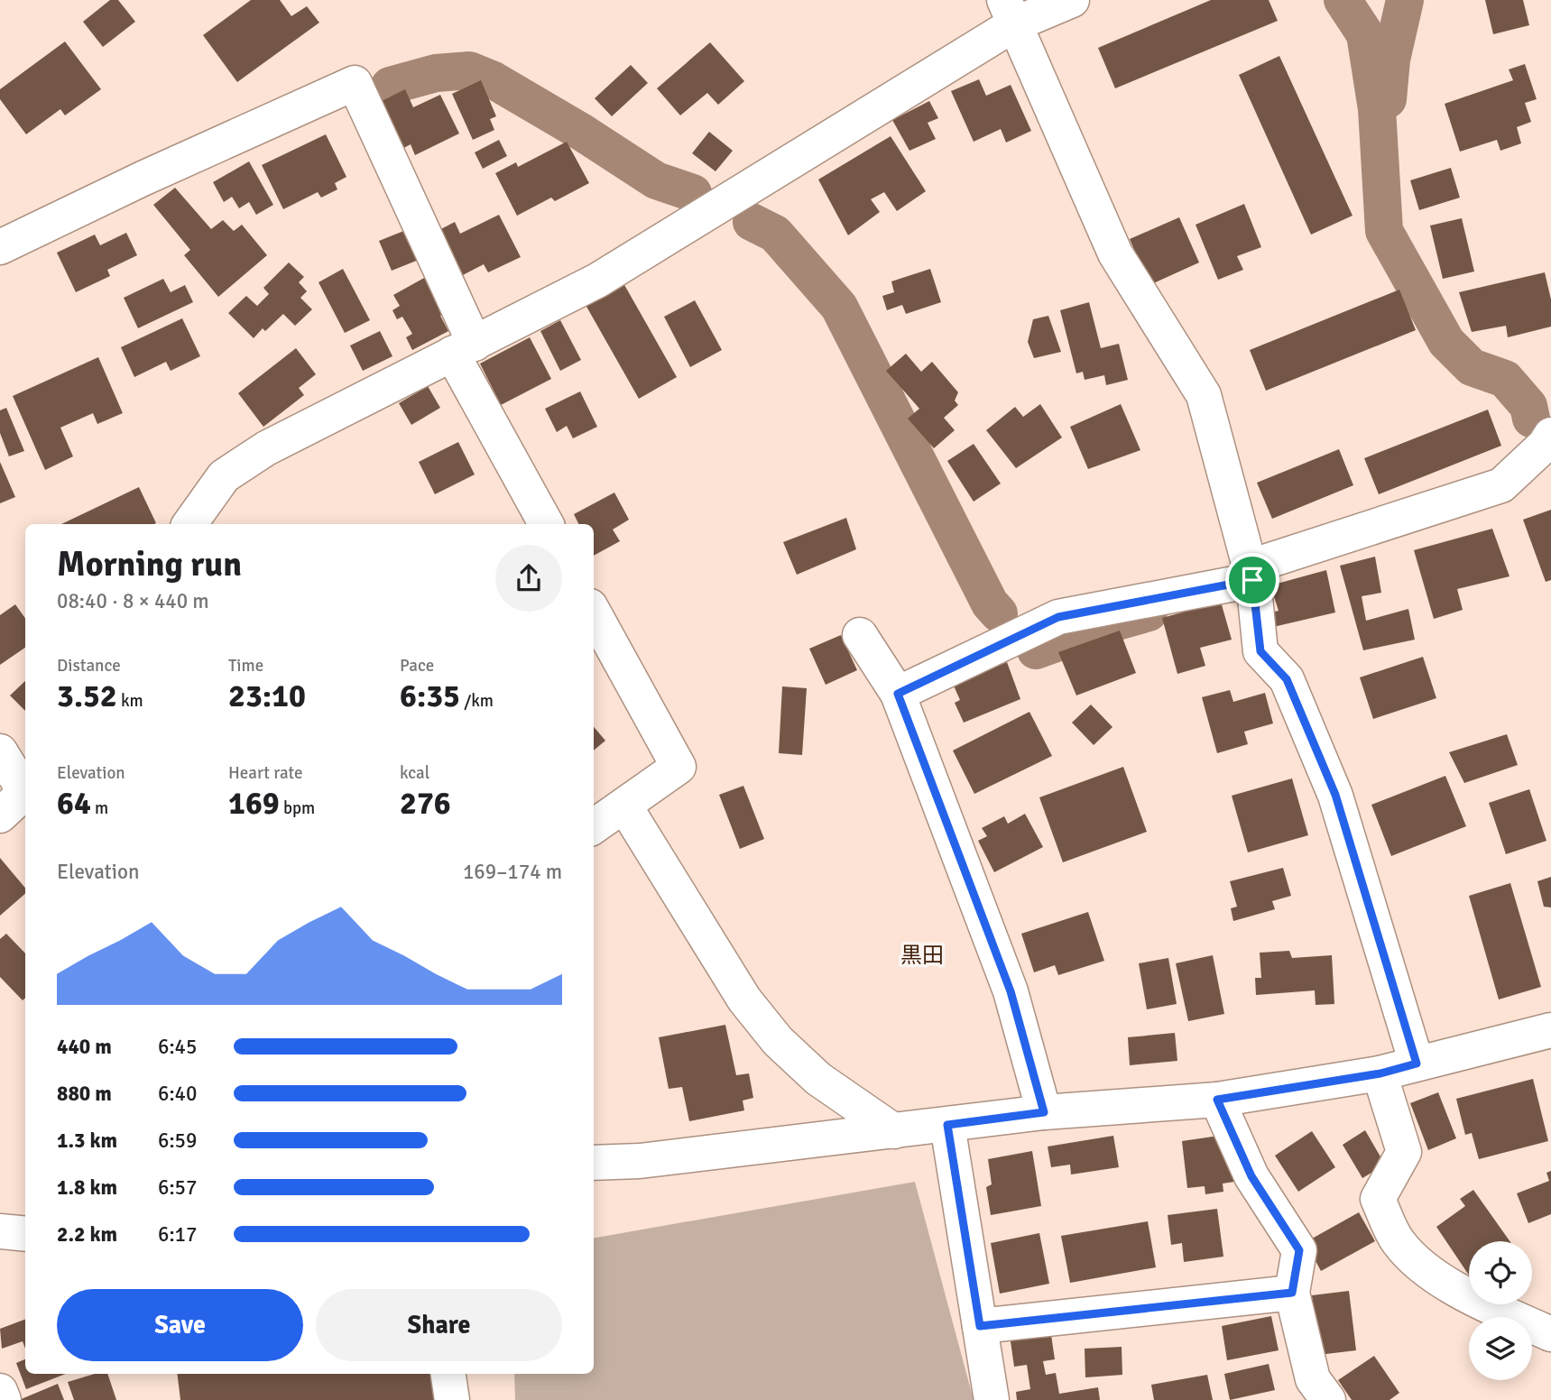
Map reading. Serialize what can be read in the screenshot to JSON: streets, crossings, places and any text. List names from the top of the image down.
{
  "districts": ["黒田"],
  "page": {
    "heading": ["Morning run", "08:40 · 8 × 440 m"],
    "stats": [
      ["Distance", "3.52 km"],
      ["Time", "23:10"],
      ["Pace", "6:35 /km"],
      ["Elevation", "64 m"],
      ["Heart rate", "169 bpm"],
      ["kcal", "276"]
    ],
    "chart": ["Elevation", "169–174 m"],
    "list": [
      {
        "name": "440 m",
        "note": "6:45"
      },
      {
        "name": "880 m",
        "note": "6:40"
      },
      {
        "name": "1.3 km",
        "note": "6:59"
      },
      {
        "name": "1.8 km",
        "note": "6:57"
      },
      {
        "name": "2.2 km",
        "note": "6:17"
      }
    ],
    "buttons": ["Save", "Share"]
  }
}
